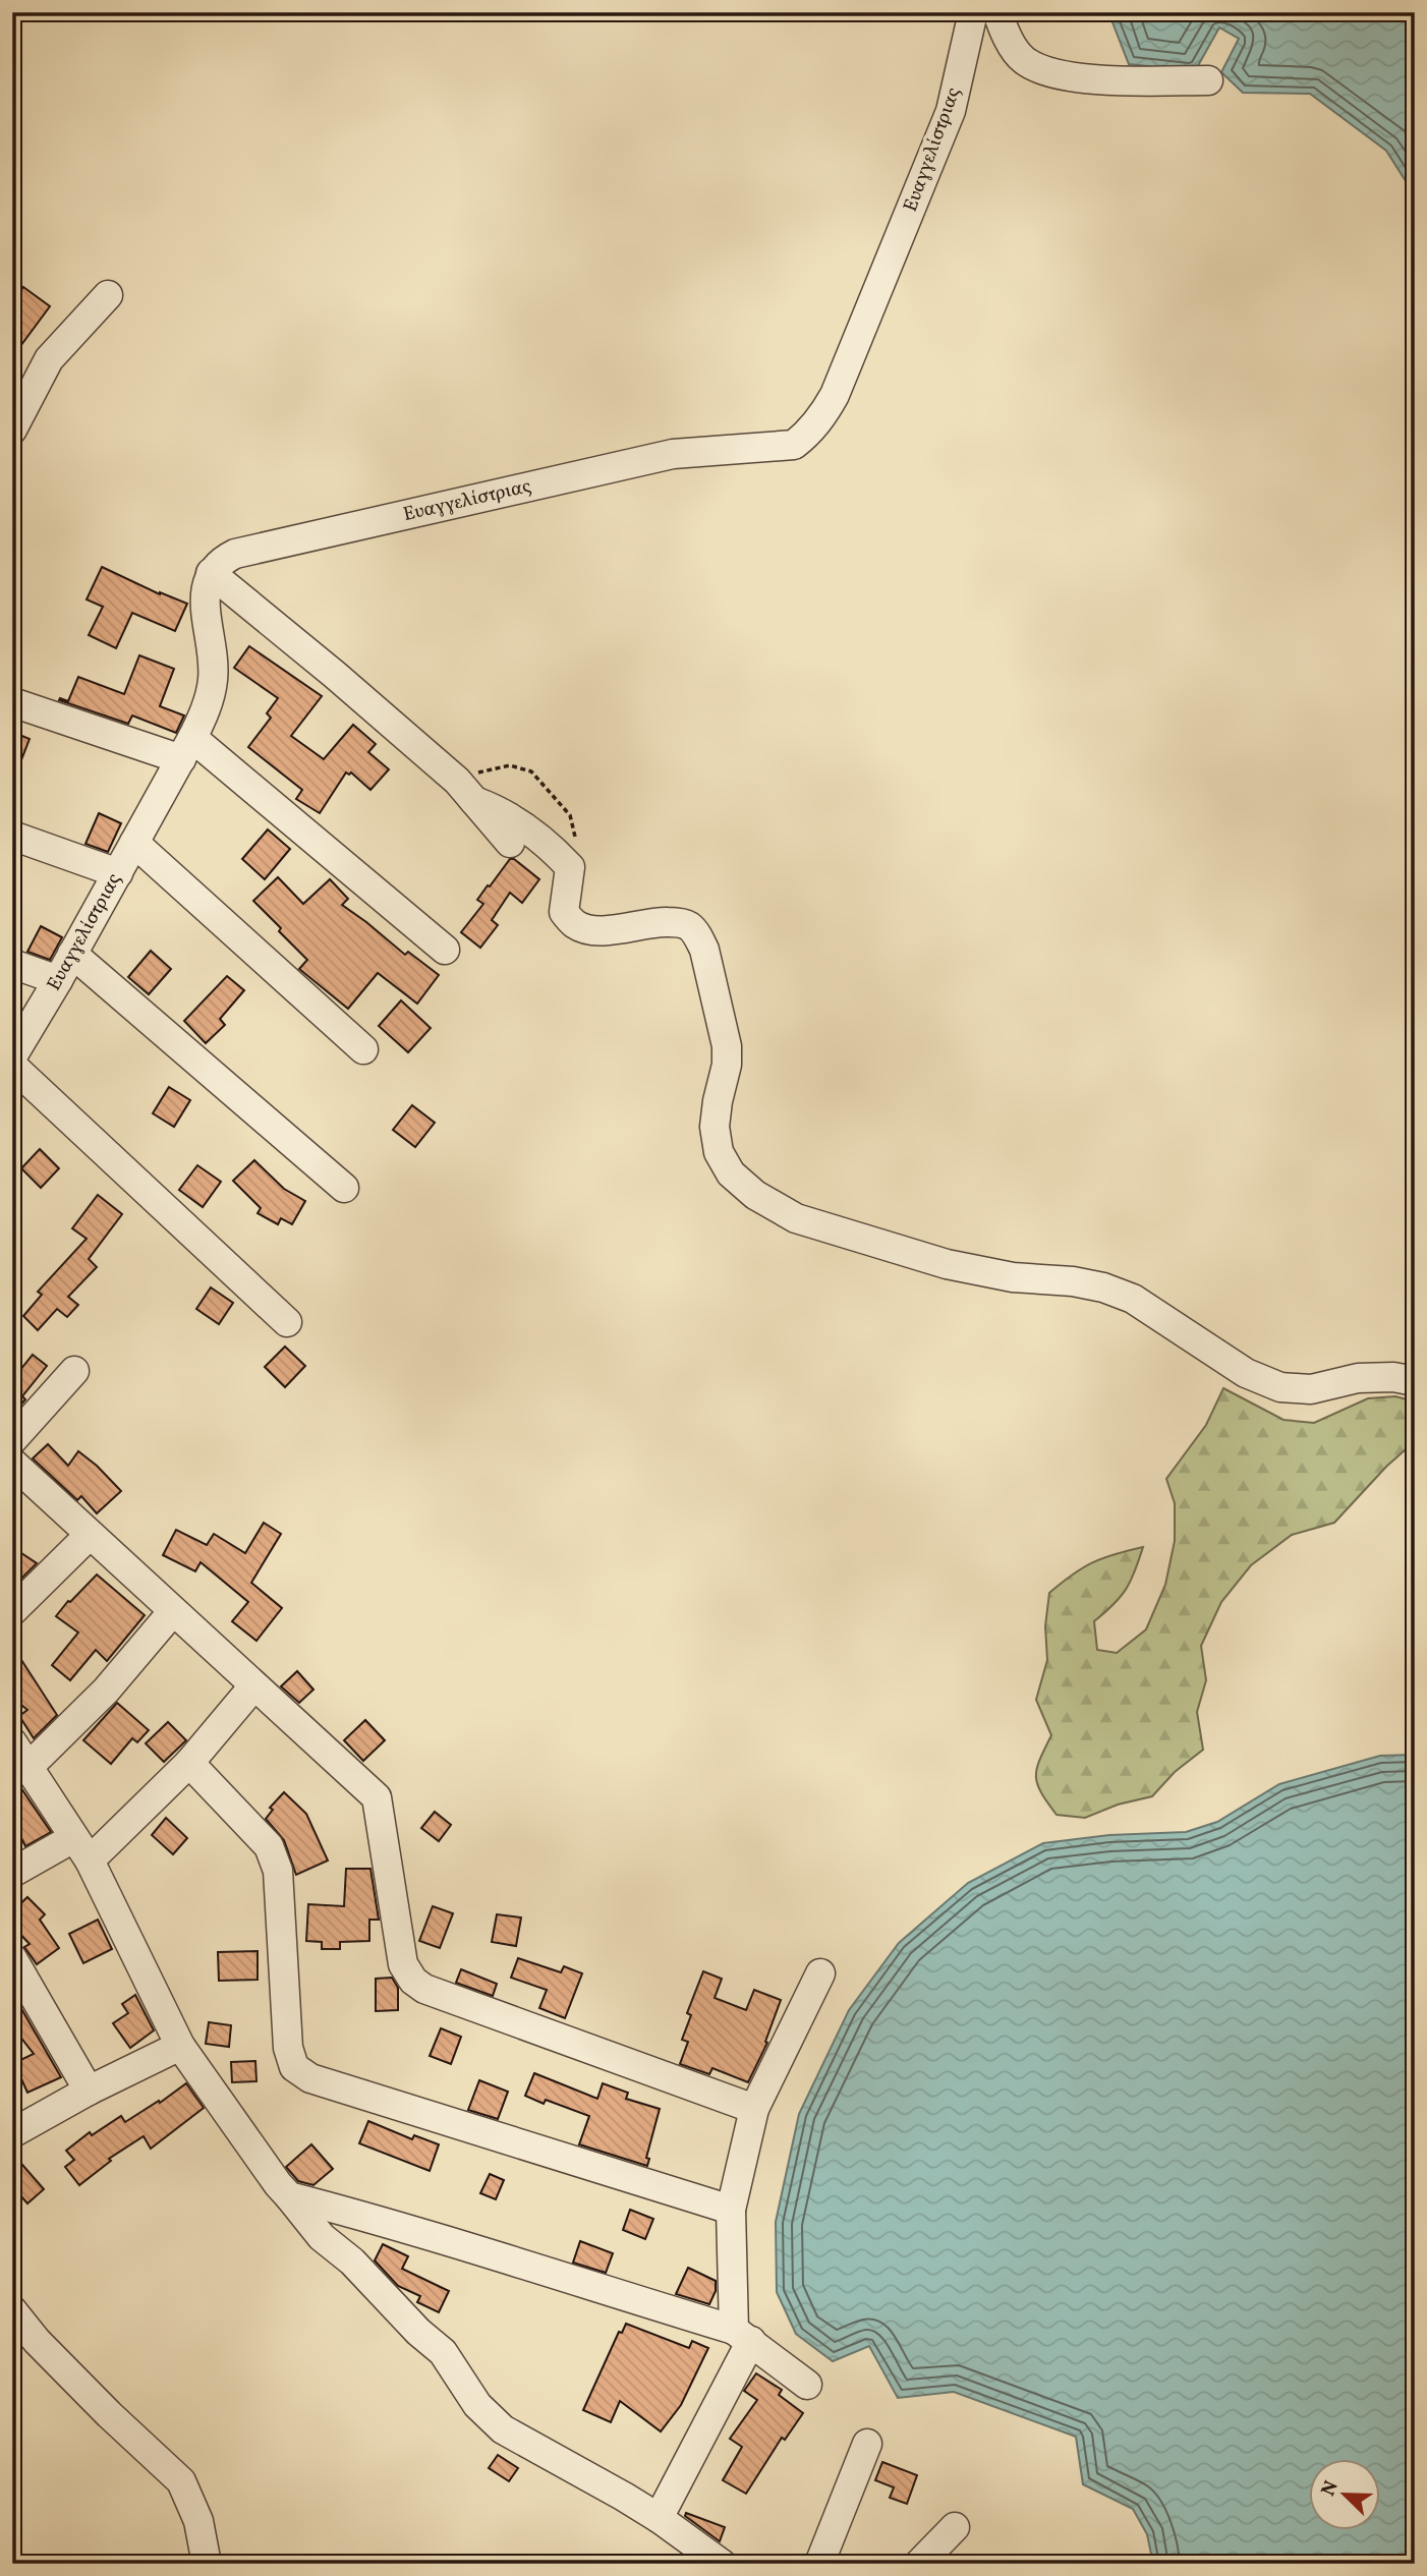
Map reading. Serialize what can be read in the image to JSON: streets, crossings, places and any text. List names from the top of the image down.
{
  "streets": {
    "street": ["Ευαγγελίστριας"]
  },
  "north": "top left"
}
